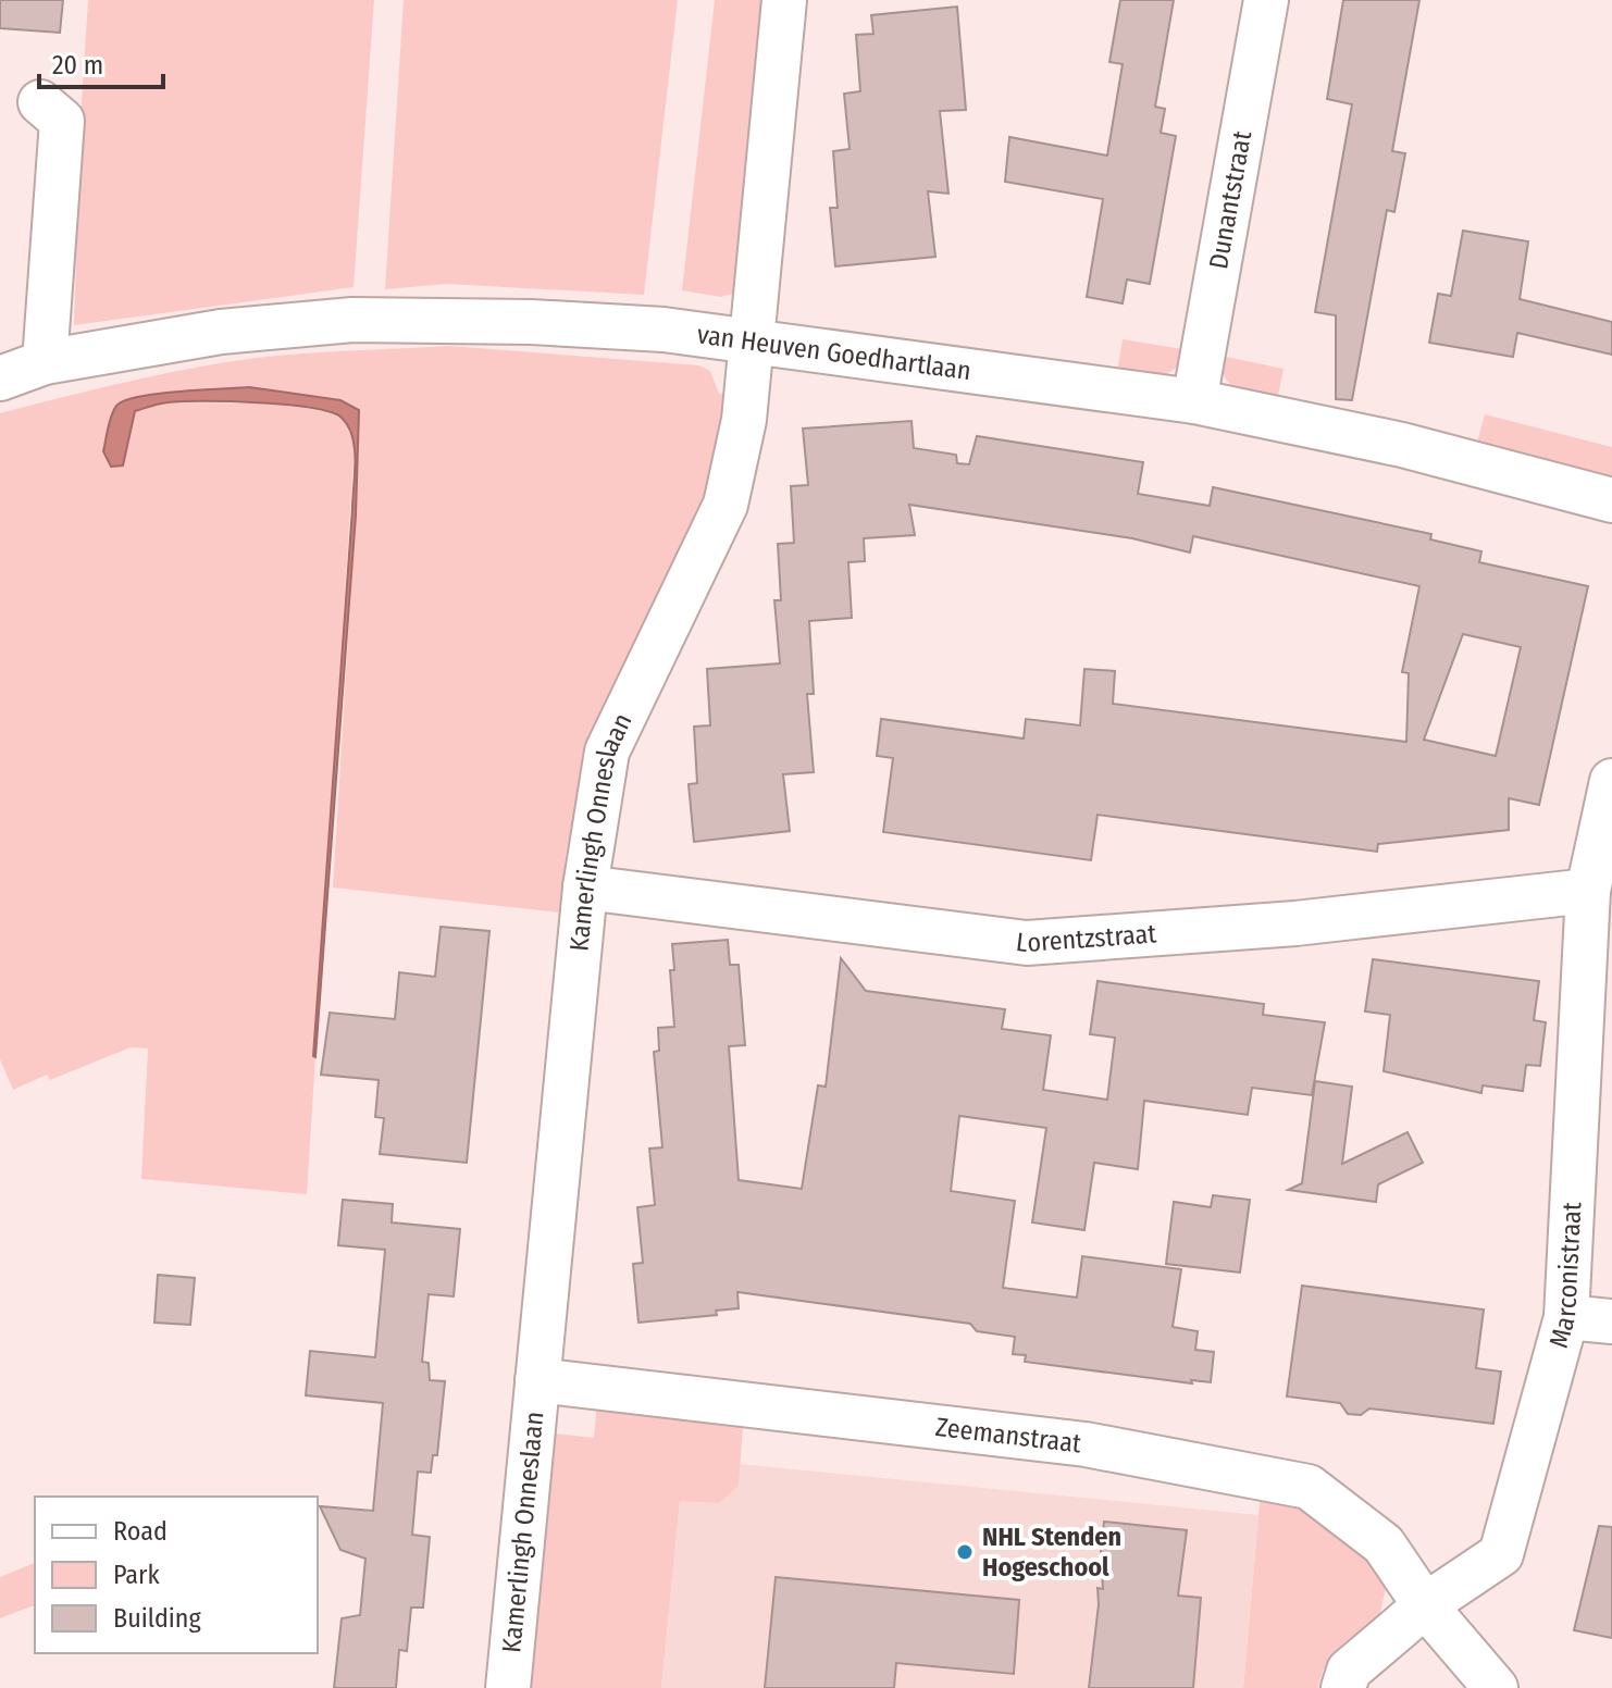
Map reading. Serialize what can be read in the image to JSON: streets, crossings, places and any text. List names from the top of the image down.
{
  "streets": {
    "street": [
      "Dunantstraat",
      "van Heuven Goedhartlaan",
      "Kamerlingh Onneslaan",
      "Lorentzstraat",
      "Marconistraat",
      "Zeemanstraat"
    ]
  },
  "crossings": [
    ["Dunantstraat", "van Heuven Goedhartlaan"],
    ["van Heuven Goedhartlaan", "Kamerlingh Onneslaan"],
    ["Kamerlingh Onneslaan", "Lorentzstraat"],
    ["Kamerlingh Onneslaan", "Zeemanstraat"],
    ["Lorentzstraat", "Marconistraat"],
    ["Marconistraat", "Zeemanstraat"]
  ],
  "places": ["NHL Stenden Hogeschool"],
  "legend": ["Road", "Park", "Building"],
  "scale_bar": "20 m"
}
